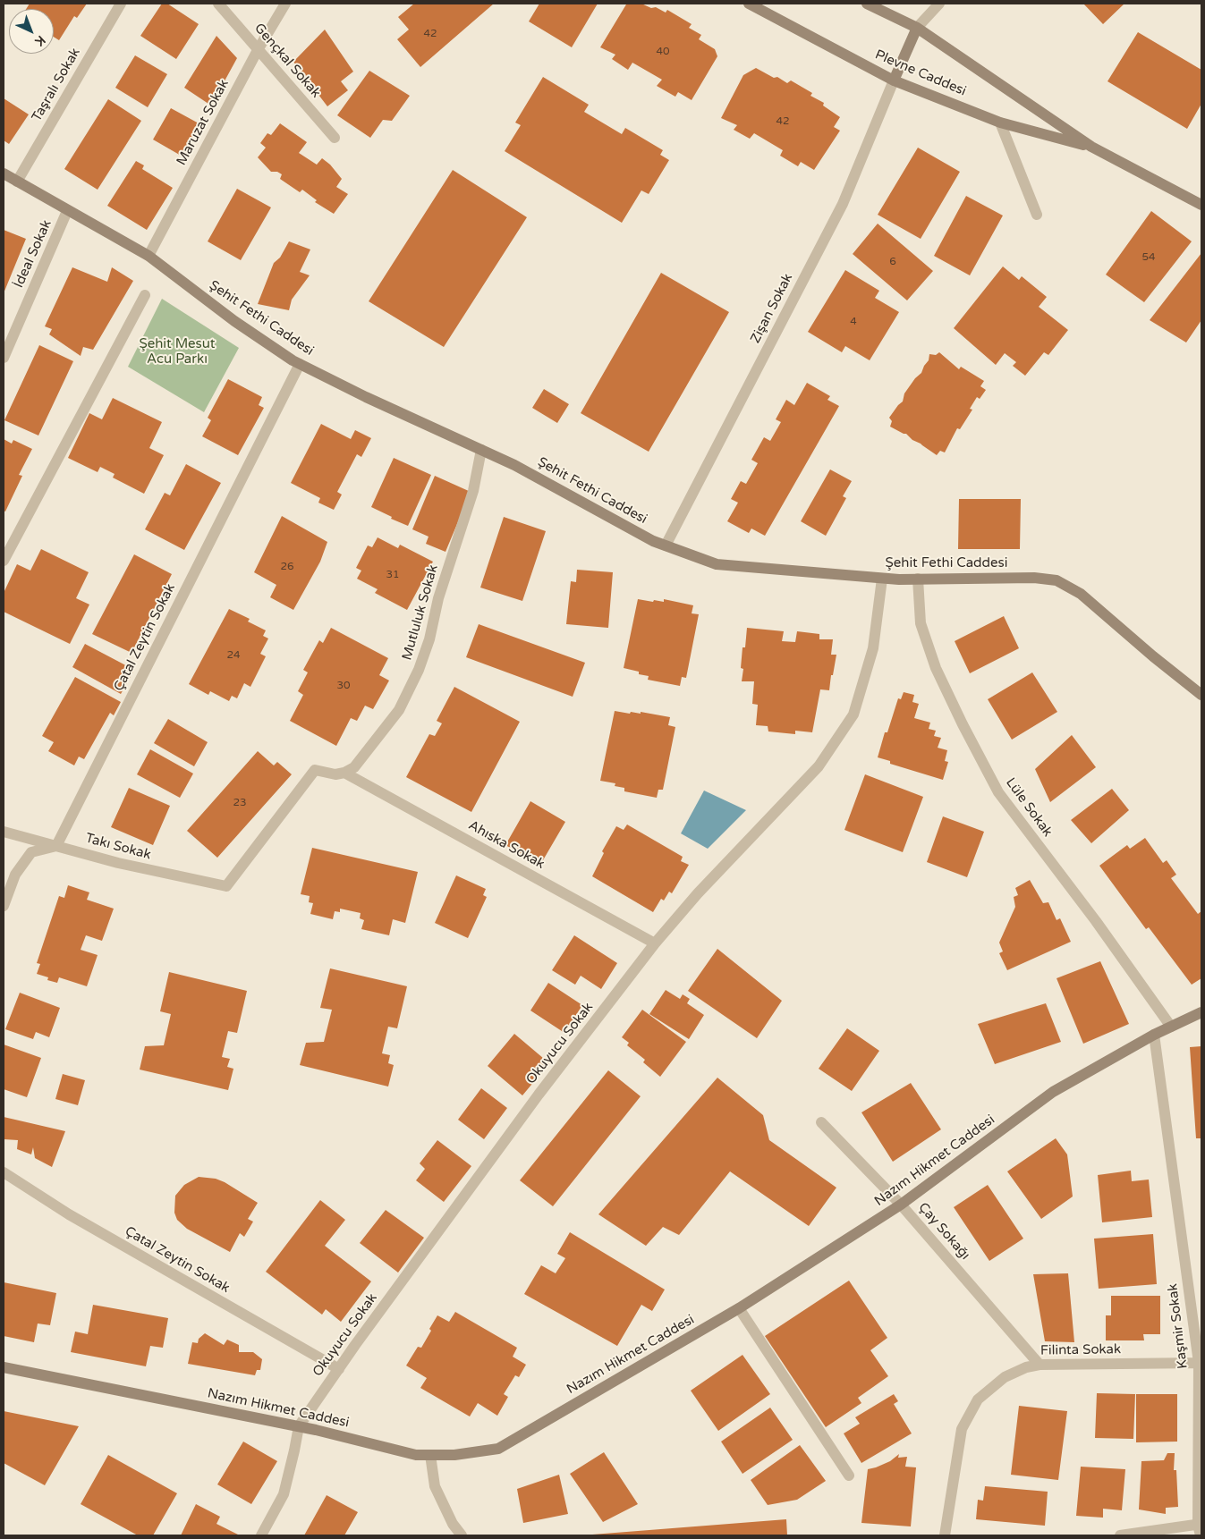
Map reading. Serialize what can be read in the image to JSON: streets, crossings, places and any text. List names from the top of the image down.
{
  "streets": {
    "street": [
      "Gençkal Sokak",
      "Plevne Caddesi",
      "Taşralı Sokak",
      "Maruzat Sokak",
      "İdeal Sokak",
      "Zişan Sokak",
      "Şehit Fethi Caddesi",
      "Mutluluk Sokak",
      "Çatal Zeytin Sokak",
      "Lüle Sokak",
      "Ahıska Sokak",
      "Takı Sokak",
      "Okuyucu Sokak",
      "Nazım Hikmet Caddesi",
      "Çay Sokağı",
      "Kaşmir Sokak",
      "Filinta Sokak"
    ]
  },
  "crossings": [
    ["Gençkal Sokak", "Maruzat Sokak"],
    ["Plevne Caddesi", "Zişan Sokak"],
    ["Taşralı Sokak", "Şehit Fethi Caddesi"],
    ["Maruzat Sokak", "Şehit Fethi Caddesi"],
    ["İdeal Sokak", "Şehit Fethi Caddesi"],
    ["Zişan Sokak", "Şehit Fethi Caddesi"],
    ["Şehit Fethi Caddesi", "Mutluluk Sokak"],
    ["Şehit Fethi Caddesi", "Çatal Zeytin Sokak"],
    ["Şehit Fethi Caddesi", "Lüle Sokak"],
    ["Şehit Fethi Caddesi", "Okuyucu Sokak"],
    ["Mutluluk Sokak", "Ahıska Sokak"],
    ["Mutluluk Sokak", "Takı Sokak"],
    ["Çatal Zeytin Sokak", "Takı Sokak"],
    ["Çatal Zeytin Sokak", "Okuyucu Sokak"],
    ["Lüle Sokak", "Nazım Hikmet Caddesi"],
    ["Ahıska Sokak", "Takı Sokak"],
    ["Ahıska Sokak", "Okuyucu Sokak"],
    ["Okuyucu Sokak", "Nazım Hikmet Caddesi"],
    ["Nazım Hikmet Caddesi", "Çay Sokağı"],
    ["Nazım Hikmet Caddesi", "Kaşmir Sokak"],
    ["Çay Sokağı", "Filinta Sokak"],
    ["Kaşmir Sokak", "Filinta Sokak"]
  ],
  "parks": ["Şehit Mesut Acu Parkı"],
  "house_numbers": [
    "42",
    "40",
    "42",
    "54",
    "6",
    "4",
    "26",
    "31",
    "24",
    "30",
    "23"
  ],
  "north": "bottom right"
}
